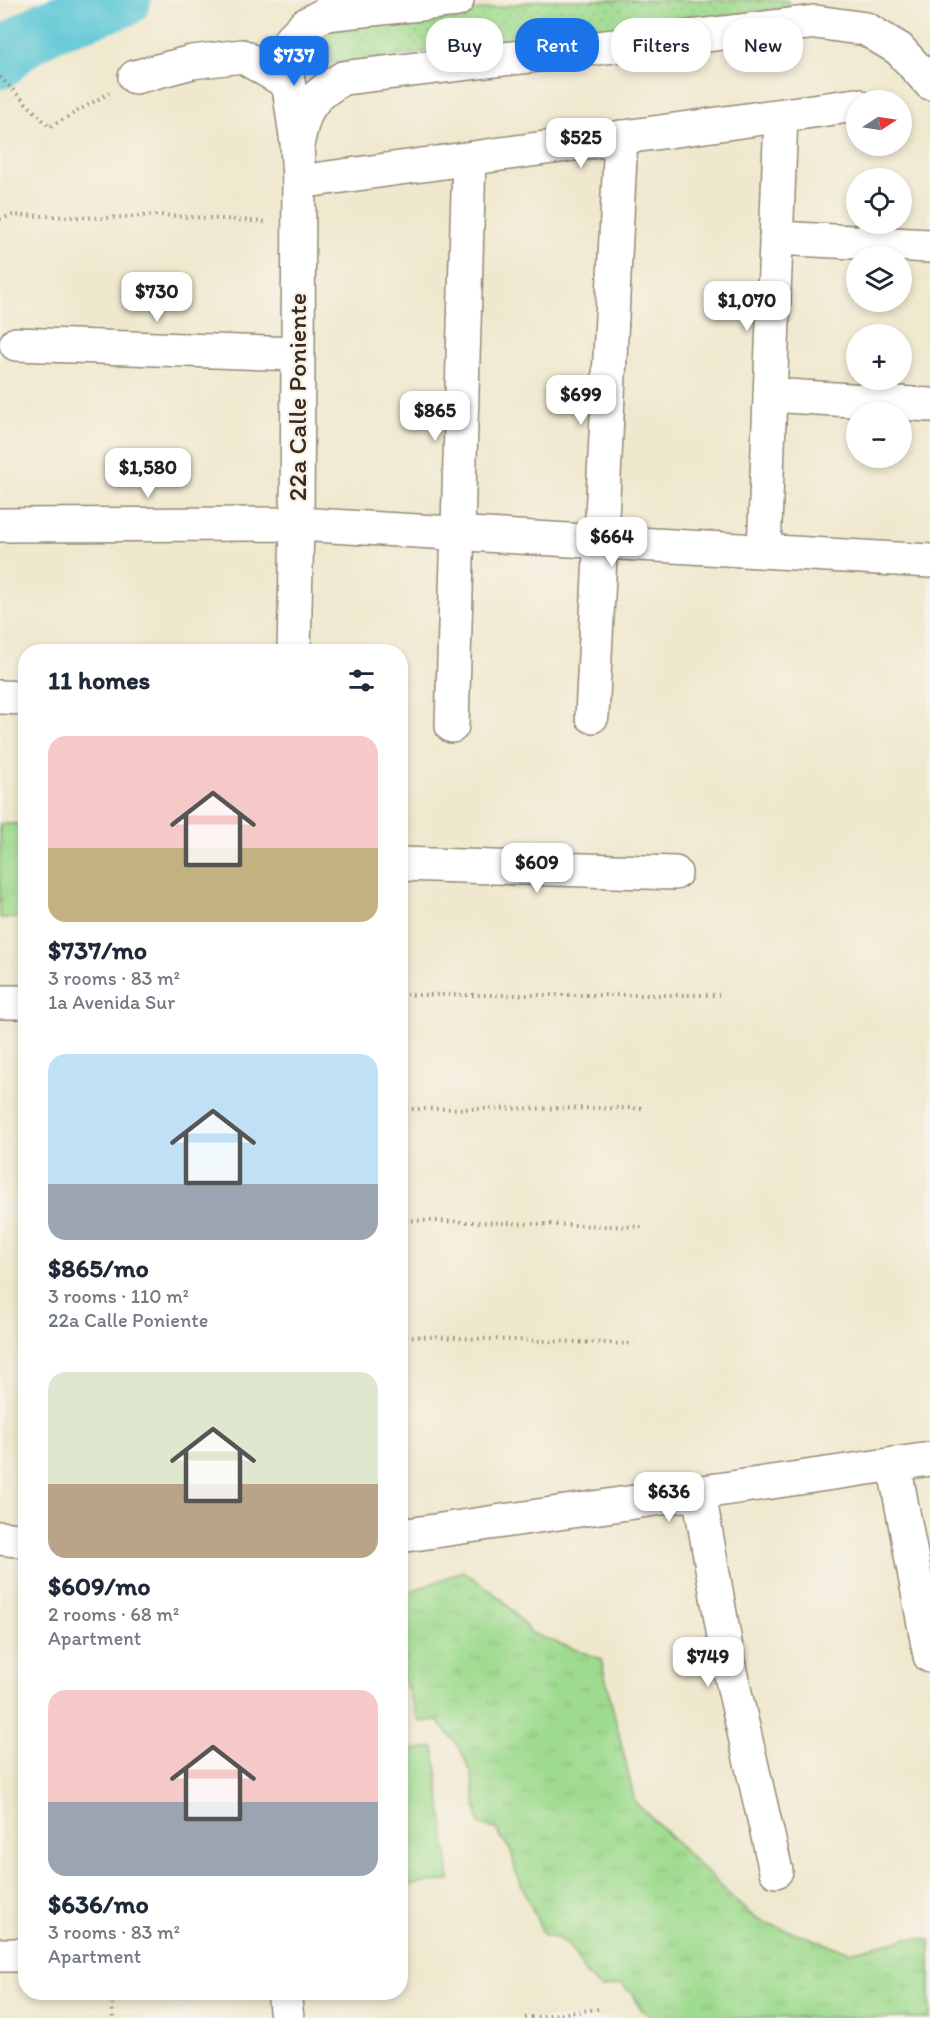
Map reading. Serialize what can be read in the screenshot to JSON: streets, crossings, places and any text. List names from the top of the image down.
{
  "streets": {
    "street": ["22a Calle Poniente"]
  },
  "north": "right",
  "page": {
    "chip": [
      "Buy",
      "Rent",
      "Filters",
      "New"
    ],
    "price": [
      "$737",
      "$525",
      "$730",
      "$1,070",
      "$699",
      "$865",
      "$1,580",
      "$664",
      "$609",
      "$636",
      "$749"
    ],
    "map_buttons": ["+", "−"],
    "heading": "11 homes",
    "list": [
      {
        "name": "$737/mo",
        "note": "3 rooms · 83 m² · 1a Avenida Sur"
      },
      {
        "name": "$865/mo",
        "note": "3 rooms · 110 m² · 22a Calle Poniente"
      },
      {
        "name": "$609/mo",
        "note": "2 rooms · 68 m² · Apartment"
      },
      {
        "name": "$636/mo",
        "note": "3 rooms · 83 m² · Apartment"
      }
    ]
  }
}
